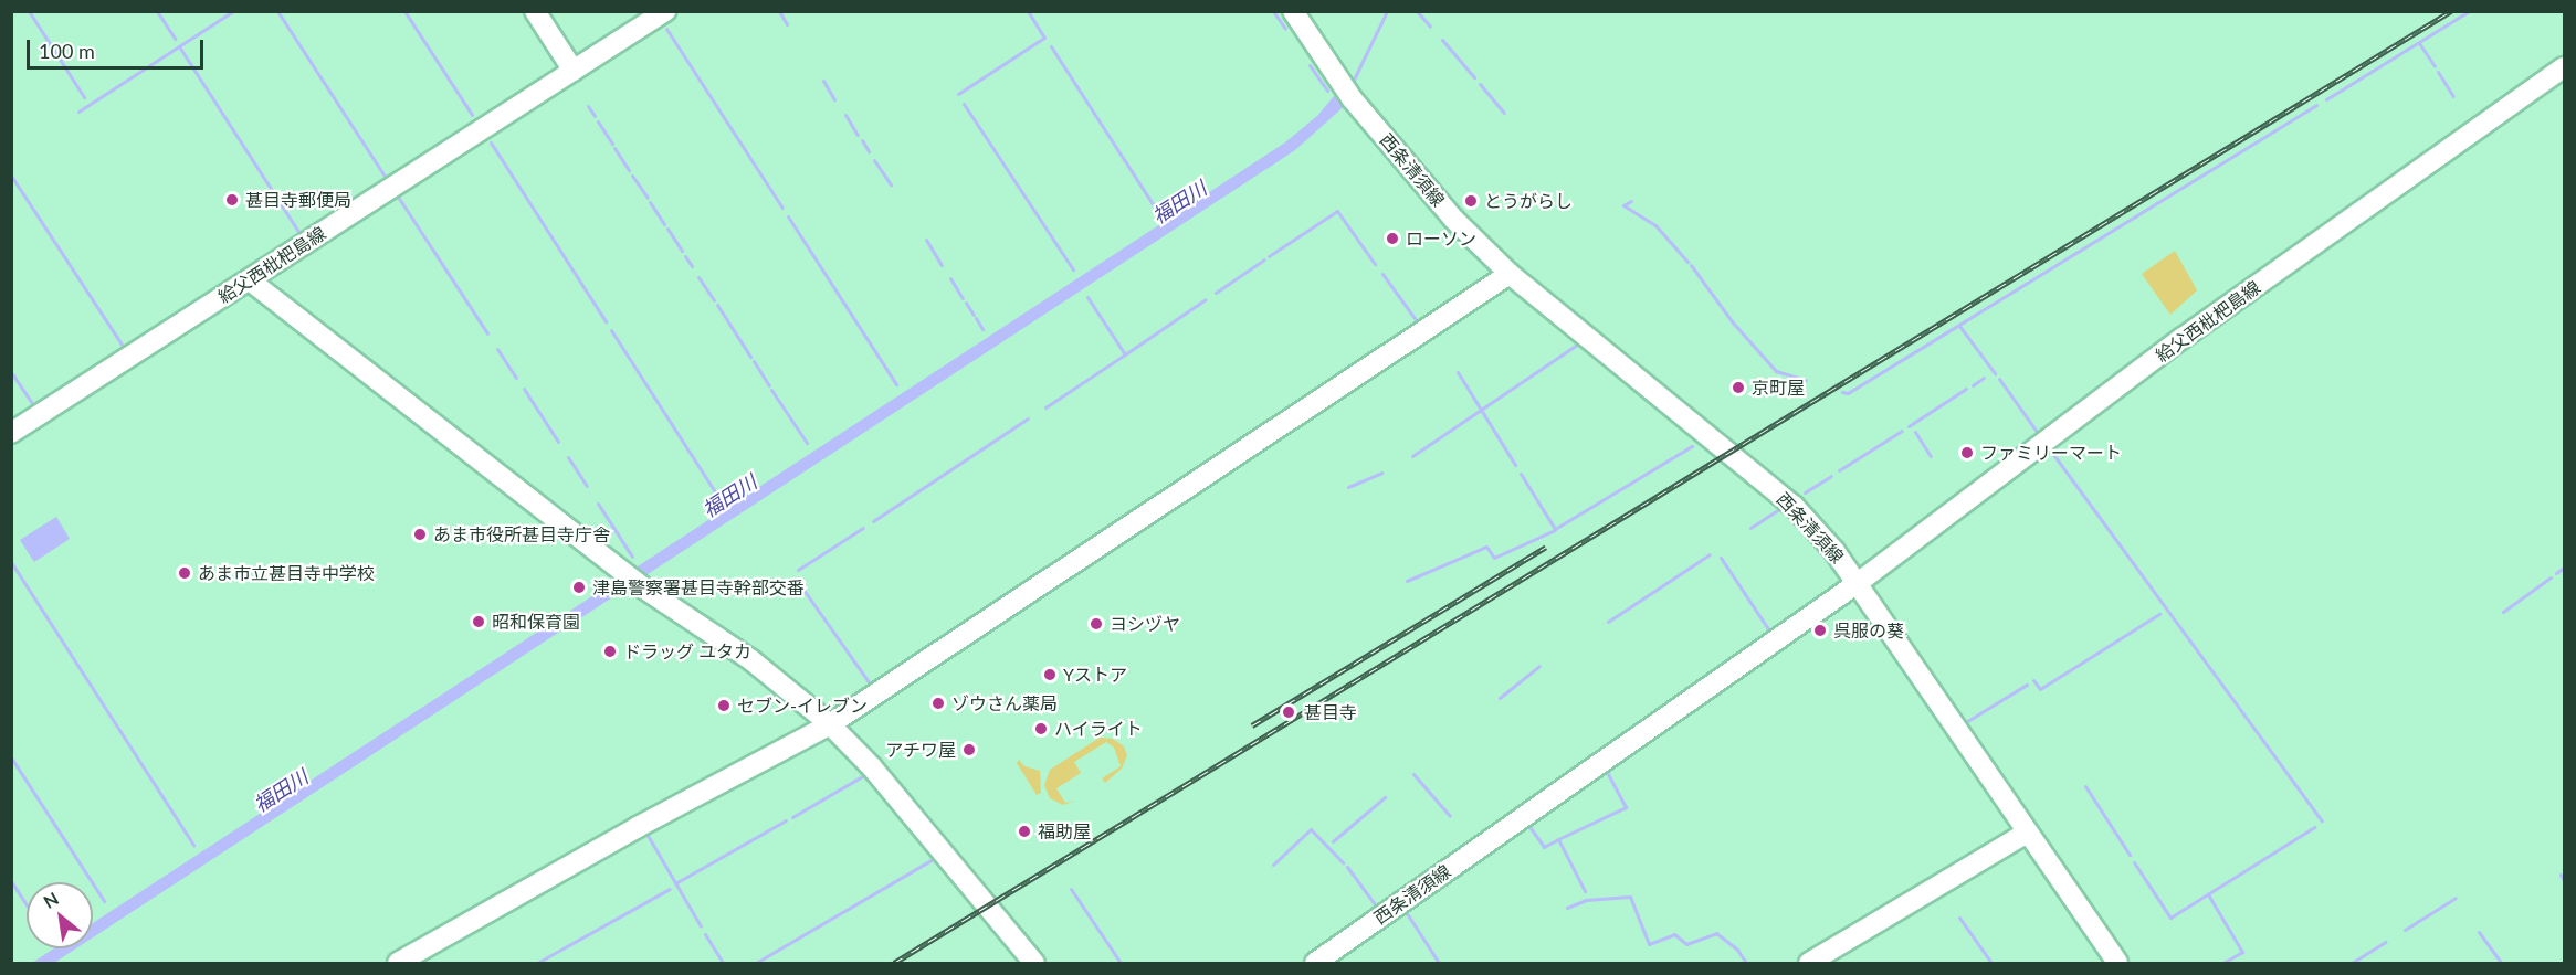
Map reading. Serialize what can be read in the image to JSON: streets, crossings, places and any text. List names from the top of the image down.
{
  "streets": {
    "main road": ["西条清須線", "給父西枇杷島線"]
  },
  "crossings": [
    ["西条清須線", "給父西枇杷島線"]
  ],
  "water": ["福田川"],
  "places": [
    "甚目寺郵便局",
    "とうがらし",
    "ローソン",
    "京町屋",
    "ファミリーマート",
    "あま市役所甚目寺庁舎",
    "あま市立甚目寺中学校",
    "津島警察署甚目寺幹部交番",
    "昭和保育園",
    "ヨシヅヤ",
    "呉服の葵",
    "ドラッグ ユタカ",
    "Yストア",
    "ゾウさん薬局",
    "セブン-イレブン",
    "甚目寺",
    "ハイライト",
    "アチワ屋",
    "福助屋"
  ],
  "scale_bar": "100 m",
  "north": "top left"
}
